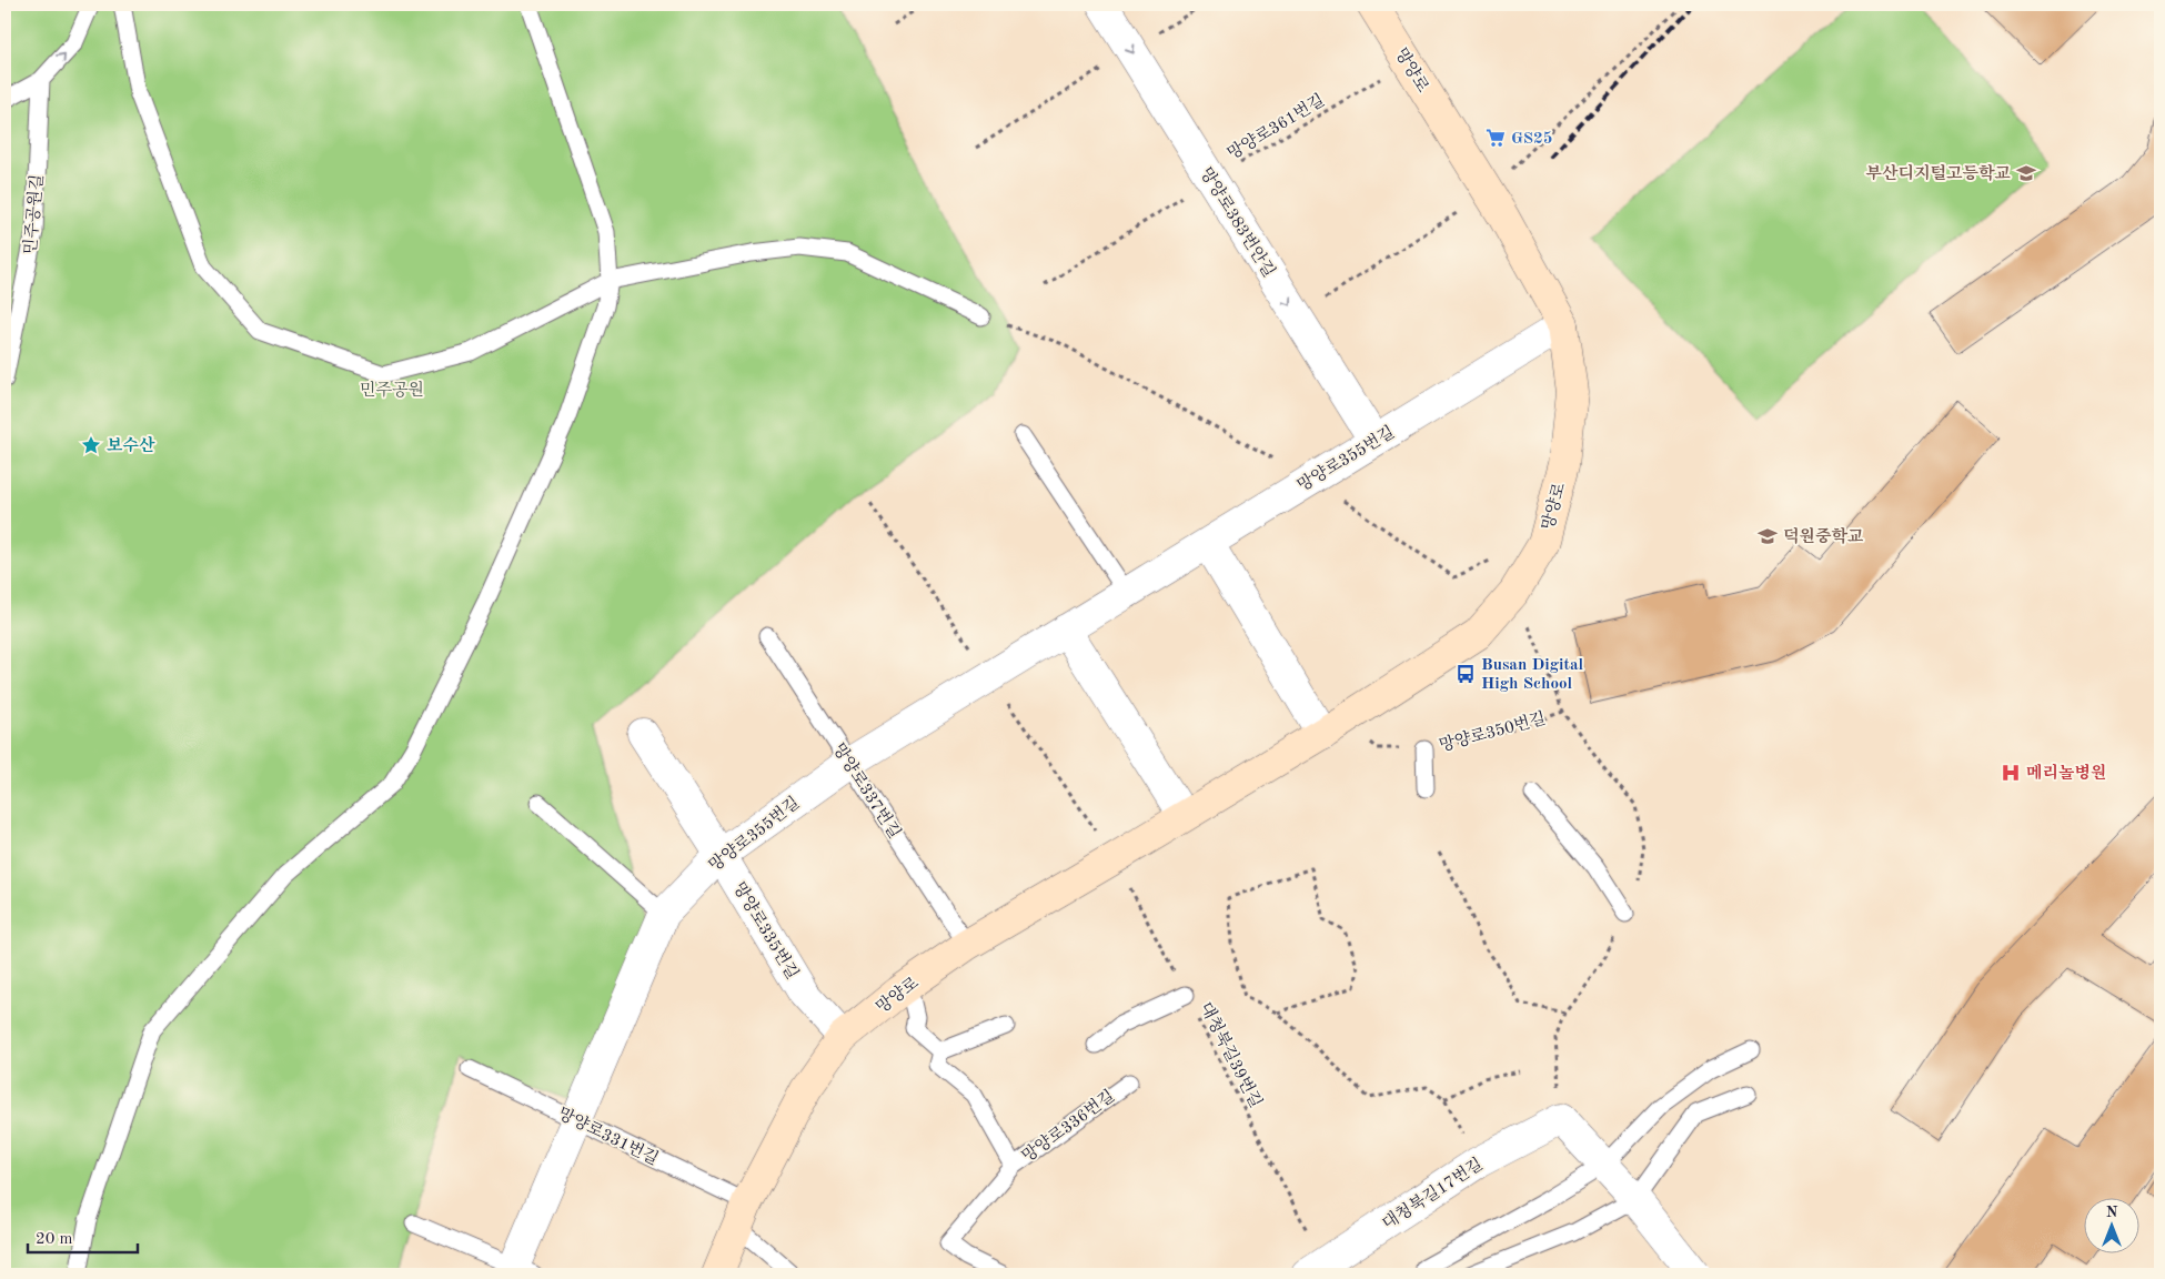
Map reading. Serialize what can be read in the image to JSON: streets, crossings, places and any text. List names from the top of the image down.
{
  "streets": {
    "main road": ["망양로"],
    "street": [
      "망양로383번안길",
      "망양로355번길",
      "망양로335번길",
      "대청북길17번길"
    ],
    "lane": [
      "민주공원길",
      "망양로350번길",
      "망양로337번길",
      "망양로336번길",
      "망양로331번길"
    ],
    "path": ["망양로361번길", "대청북길39번길"]
  },
  "crossings": [
    ["망양로", "망양로361번길"],
    ["망양로", "망양로355번길"],
    ["망양로", "망양로350번길"],
    ["망양로", "망양로337번길"],
    ["망양로", "망양로335번길"],
    ["망양로", "대청북길39번길"],
    ["망양로", "망양로331번길"],
    ["망양로361번길", "망양로383번안길"],
    ["망양로383번안길", "망양로355번길"],
    ["망양로355번길", "망양로337번길"],
    ["망양로355번길", "망양로335번길"],
    ["망양로355번길", "망양로331번길"],
    ["대청북길39번길", "대청북길17번길"]
  ],
  "one_way": ["망양로383번안길"],
  "parks": ["민주공원"],
  "places": {
    "supermarket": ["GS25"],
    "school or university": ["부산디지털고등학교", "덕원중학교"],
    "place": ["보수산"],
    "bus stop": ["Busan Digital High School"],
    "hospital": ["메리놀병원"]
  },
  "scale_bar": "20 m",
  "north": "top"
}
